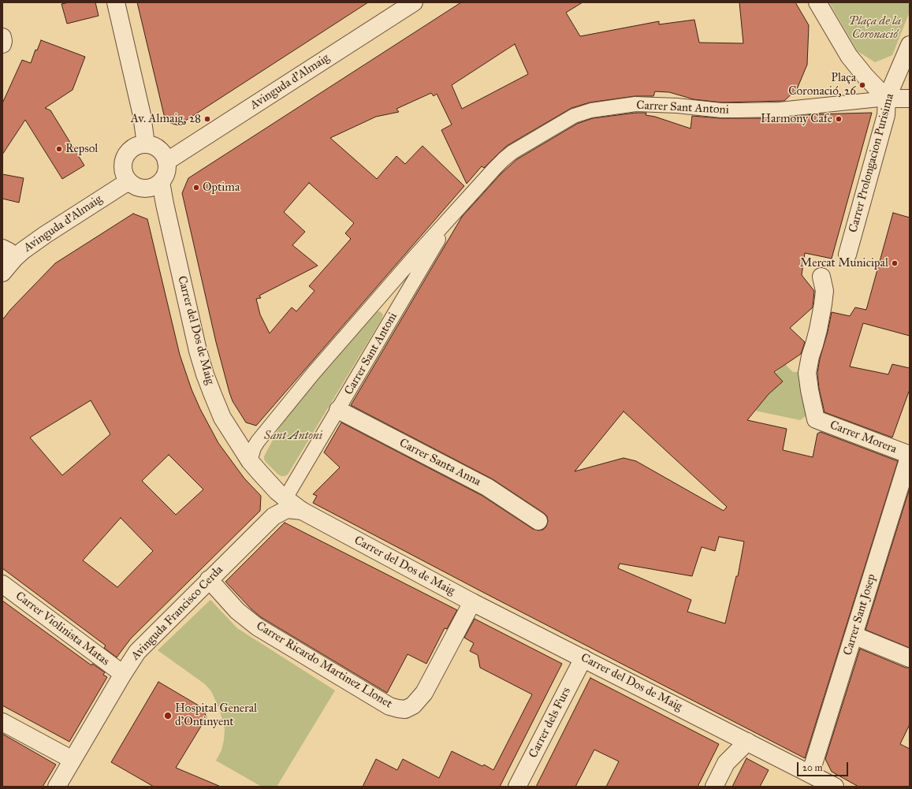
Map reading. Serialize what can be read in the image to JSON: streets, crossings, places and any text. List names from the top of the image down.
{
  "streets": {
    "street": [
      "Avinguda d'Almaig",
      "Carrer Sant Antoni",
      "Carrer Prolongacion Purisima",
      "Carrer del Dos de Maig",
      "Carrer Morera",
      "Carrer Santa Anna",
      "Avinguda Francisco Cerda",
      "Carrer Sant Josep",
      "Carrer Violinista Matas",
      "Carrer Ricardo Martinez Llonet",
      "Carrer dels Furs"
    ]
  },
  "crossings": [
    ["Avinguda d'Almaig", "Carrer del Dos de Maig"],
    ["Carrer Sant Antoni", "Carrer Prolongacion Purisima"],
    ["Carrer Sant Antoni", "Carrer del Dos de Maig"],
    ["Carrer Sant Antoni", "Carrer Santa Anna"],
    ["Carrer Sant Antoni", "Avinguda Francisco Cerda"],
    ["Carrer del Dos de Maig", "Avinguda Francisco Cerda"],
    ["Carrer del Dos de Maig", "Carrer Sant Josep"],
    ["Carrer del Dos de Maig", "Carrer Ricardo Martinez Llonet"],
    ["Carrer del Dos de Maig", "Carrer dels Furs"],
    ["Carrer Morera", "Carrer Sant Josep"],
    ["Avinguda Francisco Cerda", "Carrer Violinista Matas"],
    ["Avinguda Francisco Cerda", "Carrer Ricardo Martinez Llonet"]
  ],
  "parks": ["Plaça de la Coronació", "Sant Antoni"],
  "places": [
    "Plaça Coronació, 26",
    "Av. Almaig, 28",
    "Harmony Cafe",
    "Repsol",
    "Optima",
    "Mercat Municipal",
    "Hospital General d'Ontinyent"
  ],
  "scale_bar": "20 m"
}
